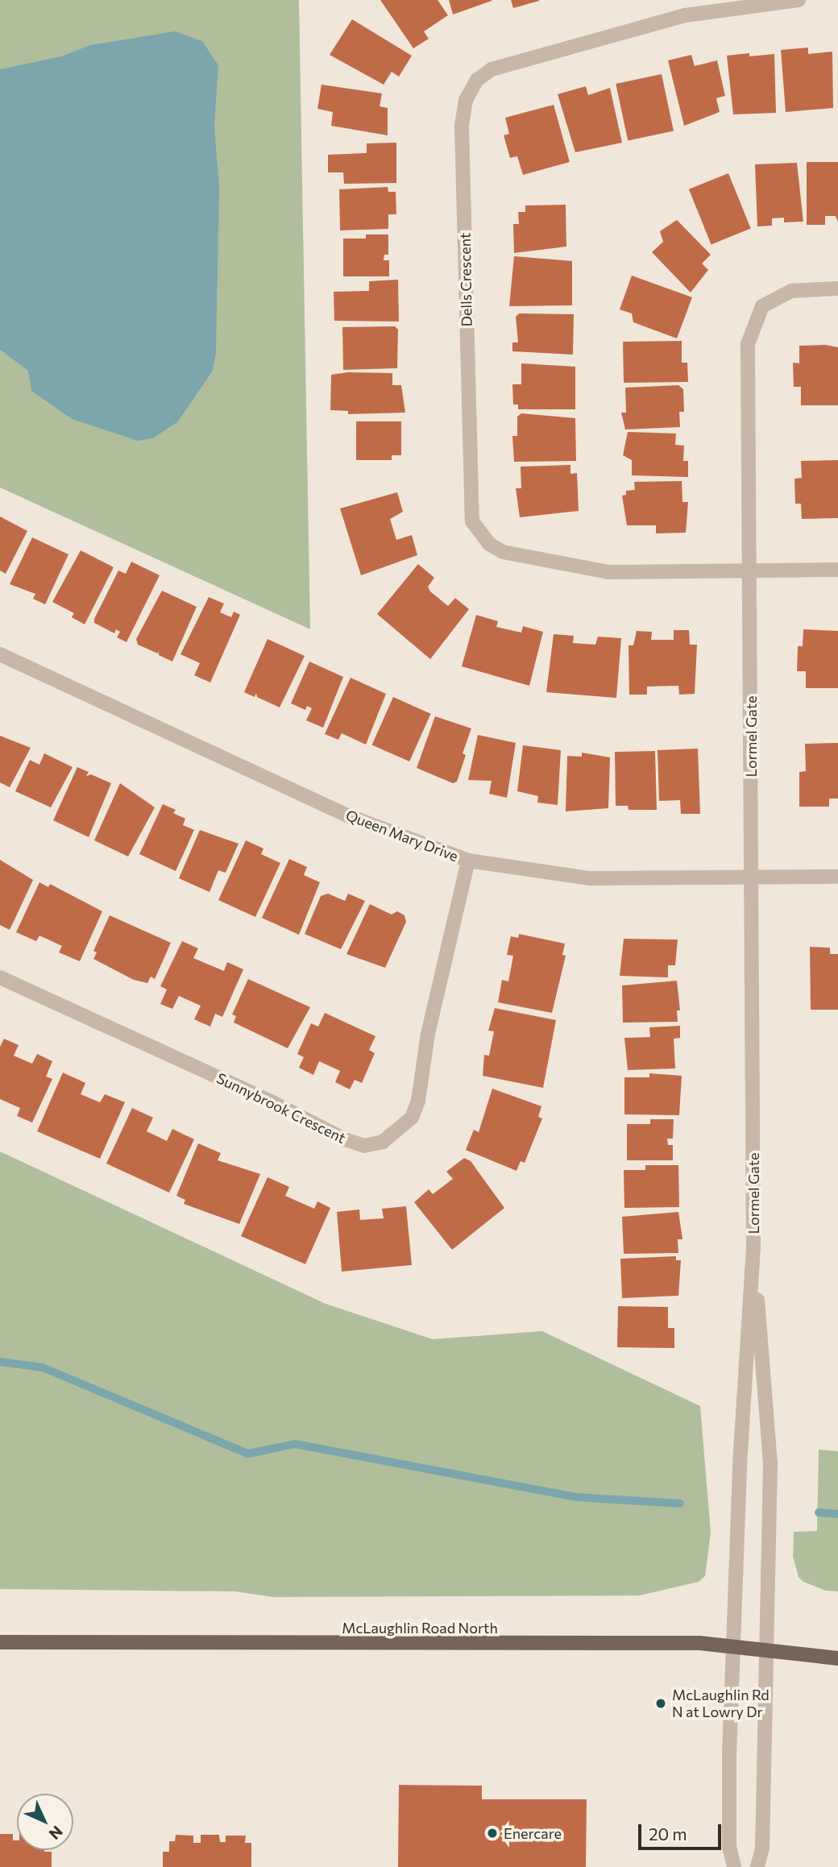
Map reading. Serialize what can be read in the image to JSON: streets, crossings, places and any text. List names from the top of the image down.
{
  "streets": {
    "main road": ["McLaughlin Road North"],
    "street": [
      "Dells Crescent",
      "Lormel Gate",
      "Queen Mary Drive",
      "Sunnybrook Crescent"
    ]
  },
  "crossings": [
    ["Dells Crescent", "Lormel Gate"],
    ["Lormel Gate", "Queen Mary Drive"],
    ["Lormel Gate", "McLaughlin Road North"],
    ["Queen Mary Drive", "Sunnybrook Crescent"]
  ],
  "places": ["McLaughlin Rd N at Lowry Dr", "Enercare"],
  "scale_bar": "20 m",
  "north": "bottom right"
}
